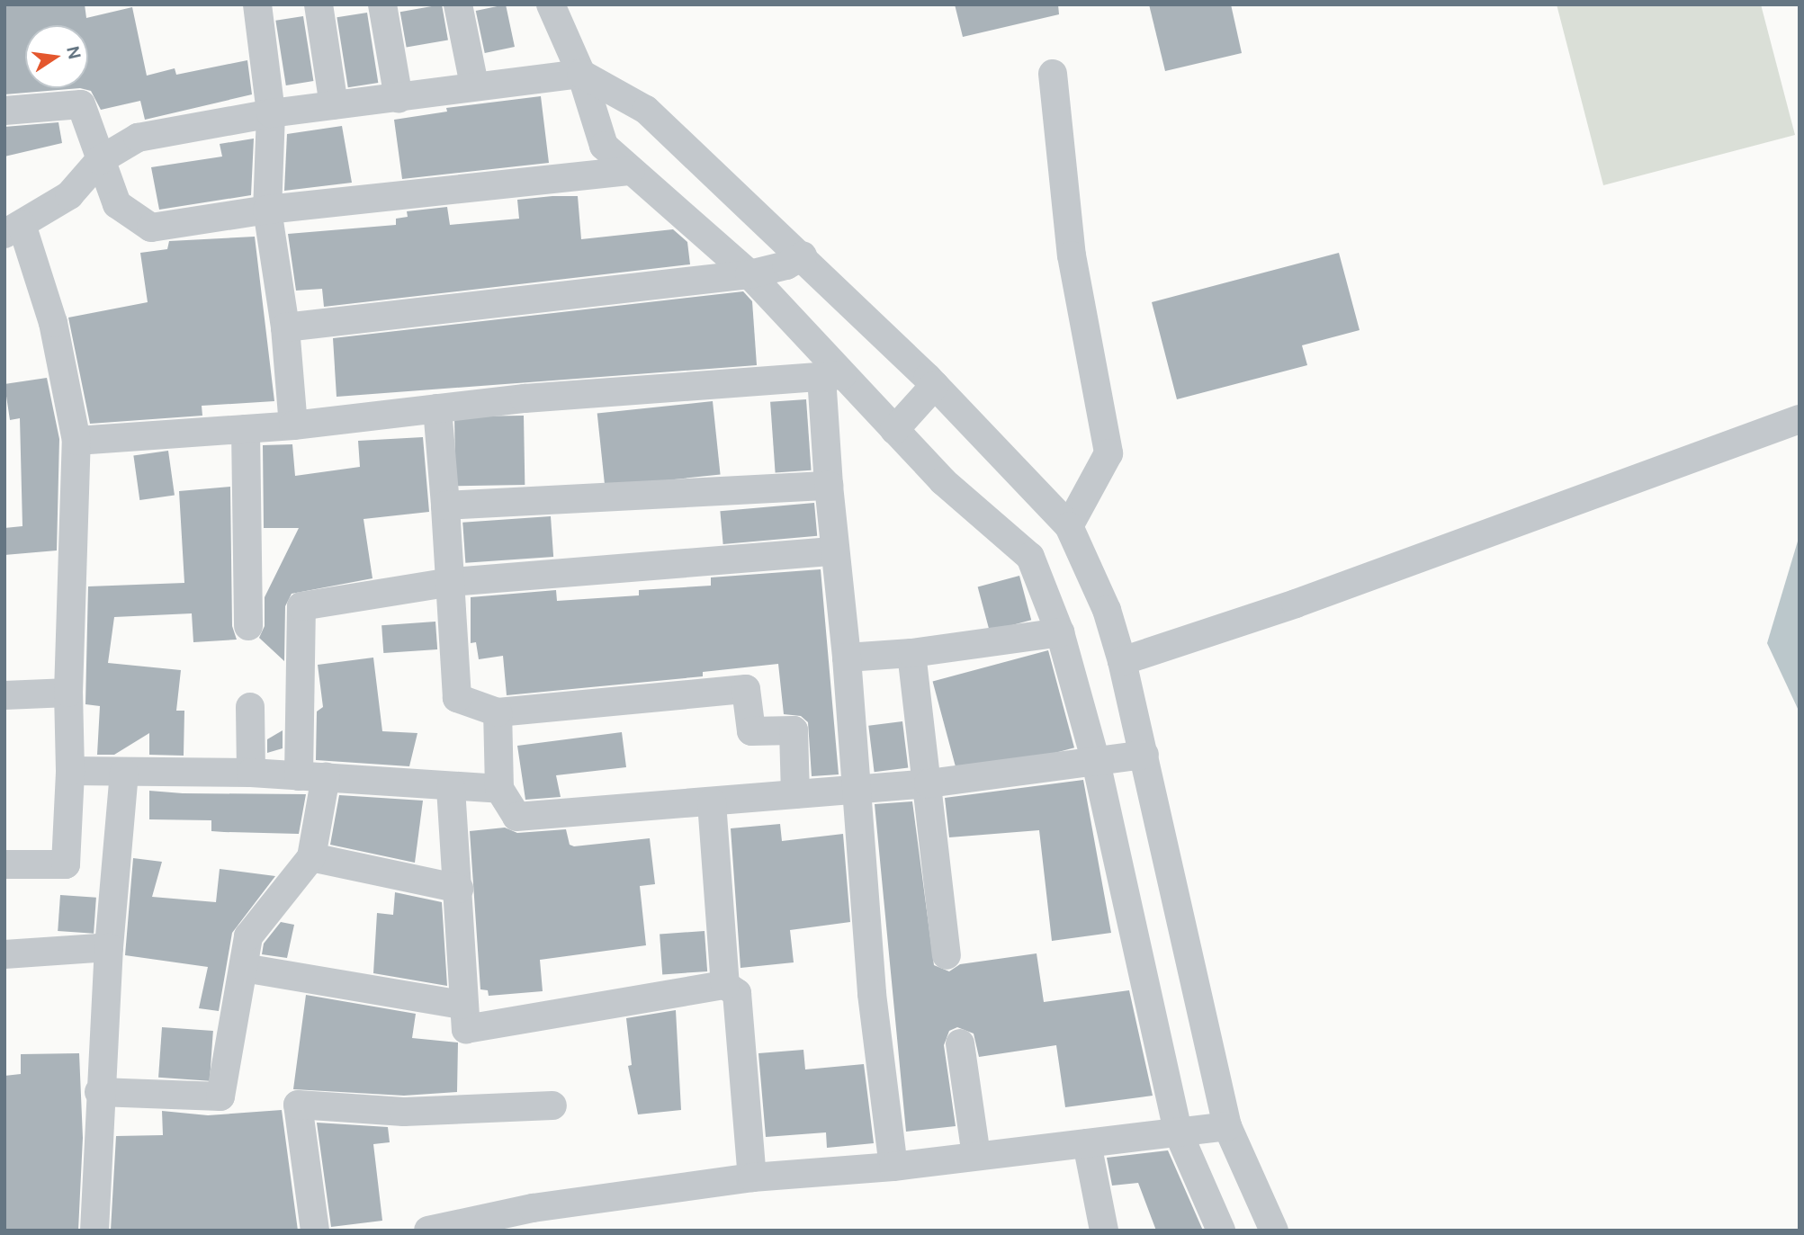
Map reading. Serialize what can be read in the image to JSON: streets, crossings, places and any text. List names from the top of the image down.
{
  "north": "right"
}
